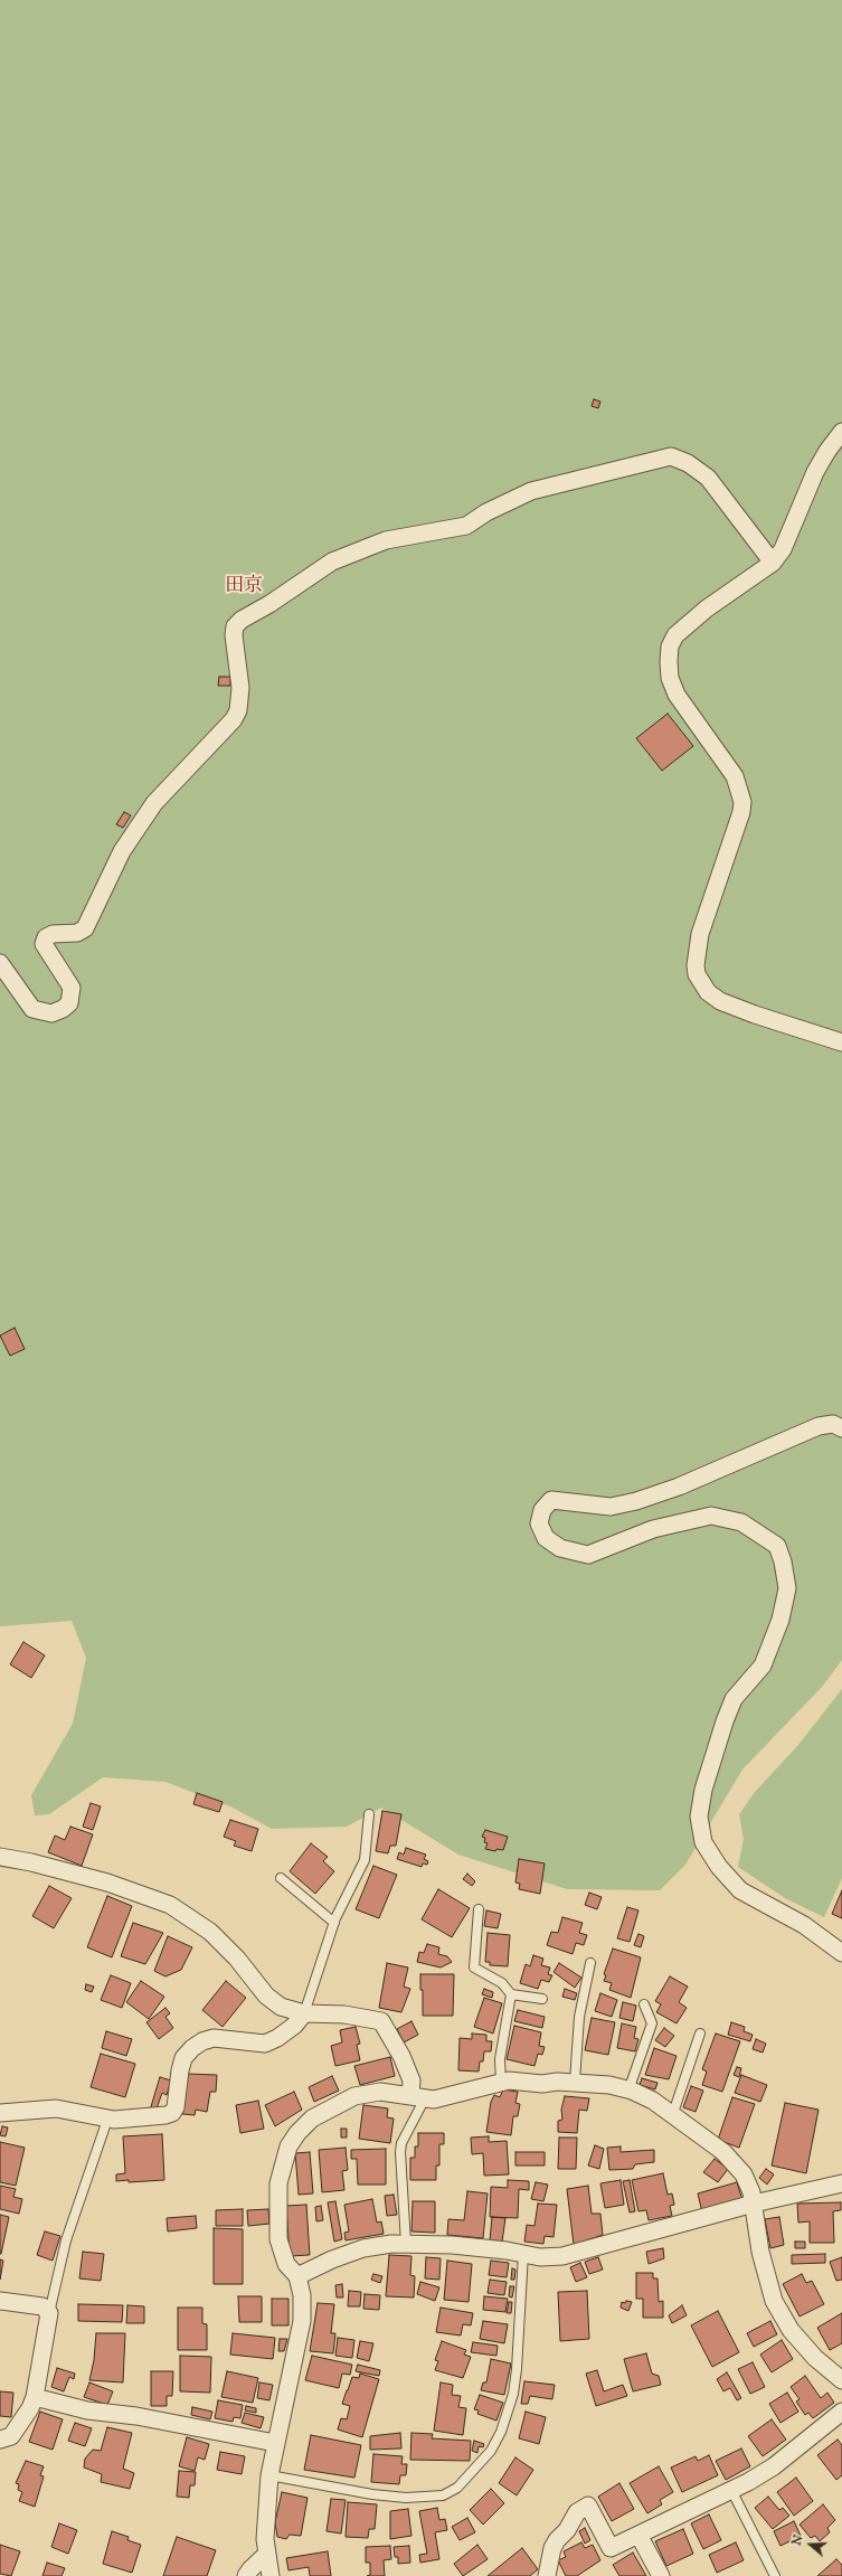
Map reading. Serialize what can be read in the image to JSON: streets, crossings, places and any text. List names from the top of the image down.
{
  "districts": ["田京"],
  "north": "left"
}
